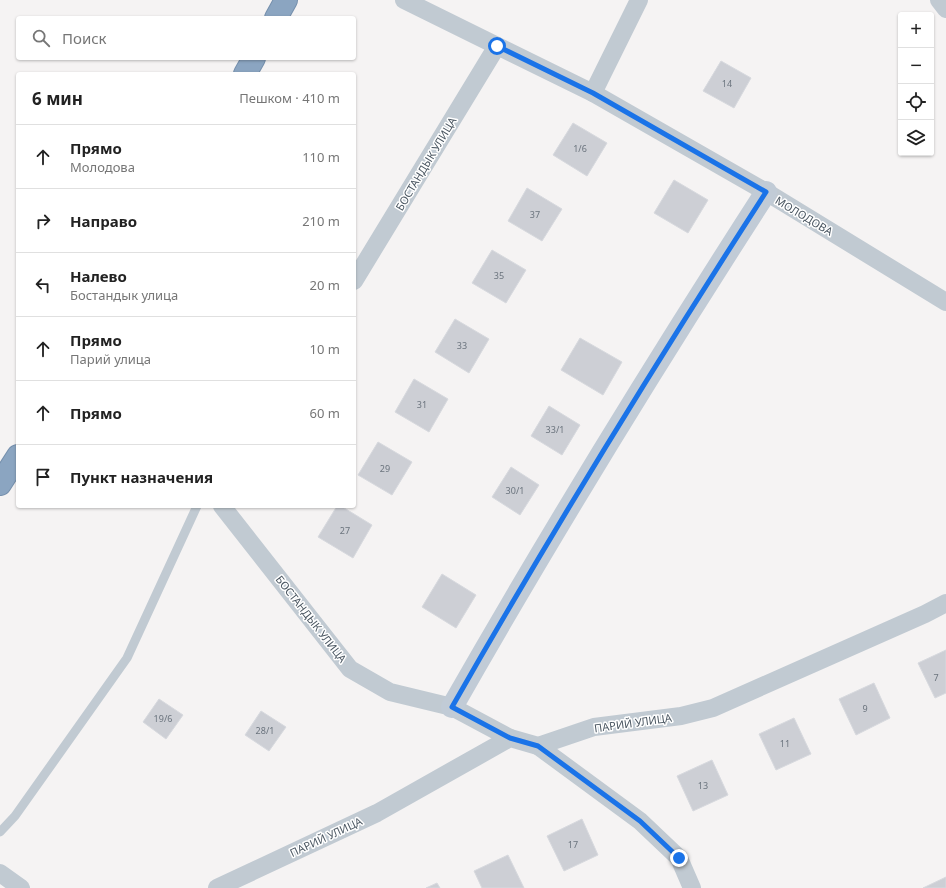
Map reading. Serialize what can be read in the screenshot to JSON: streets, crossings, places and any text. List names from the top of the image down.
{
  "streets": {
    "street": ["БОСТАНДЫК УЛИЦА", "МОЛОДОВА", "ПАРИЙ УЛИЦА"]
  },
  "crossings": [
    ["БОСТАНДЫК УЛИЦА", "МОЛОДОВА"],
    ["БОСТАНДЫК УЛИЦА", "ПАРИЙ УЛИЦА"]
  ],
  "house_numbers": [
    "14",
    "1/6",
    "37",
    "35",
    "33",
    "31",
    "33/1",
    "29",
    "30/1",
    "27",
    "7",
    "9",
    "19/6",
    "28/1",
    "11",
    "13",
    "17"
  ],
  "page": {
    "map_buttons": ["+", "−"],
    "search": "Поиск",
    "heading": ["6 мин", "Пешком · 410 m"],
    "list": [
      ["Прямо", "Молодова", "110 m"],
      ["Направо", "210 m"],
      ["Налево", "Бостандык улица", "20 m"],
      ["Прямо", "Парий улица", "10 m"],
      ["Прямо", "60 m"],
      "Пункт назначения"
    ]
  }
}
